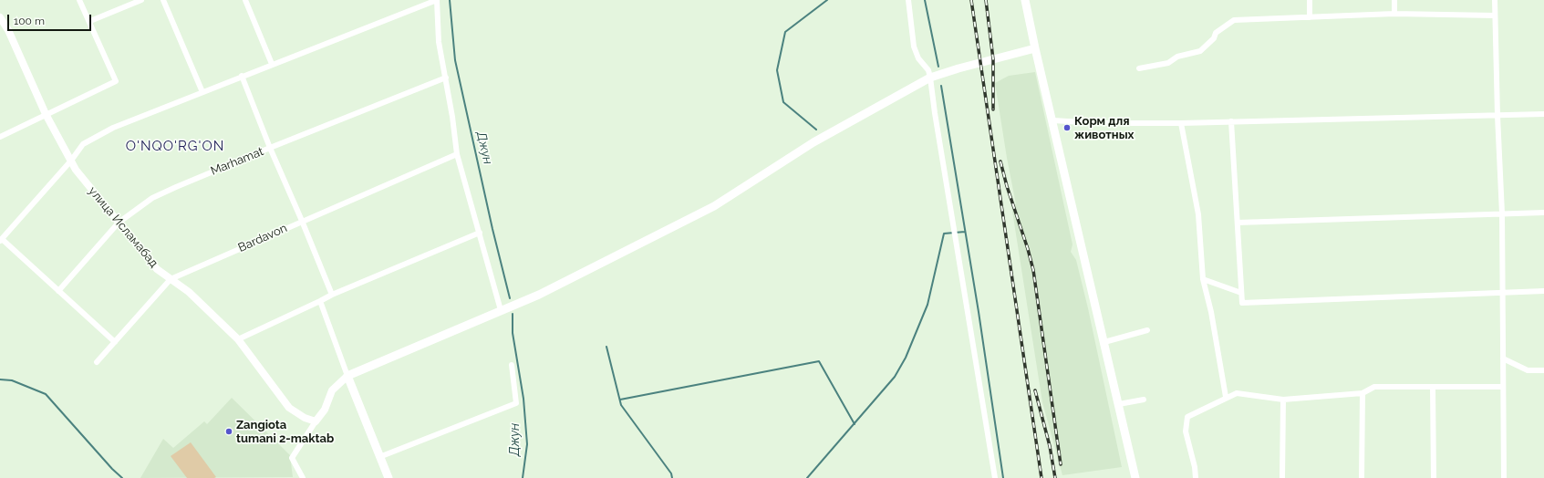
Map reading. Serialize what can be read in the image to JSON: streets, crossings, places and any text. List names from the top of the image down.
{
  "streets": {
    "street": ["Marhamat", "улица Исламабад", "Bardavon"]
  },
  "crossings": [
    ["Marhamat", "улица Исламабад"],
    ["улица Исламабад", "Bardavon"]
  ],
  "districts": ["O'NQO'RG'ON"],
  "water": ["Джун"],
  "places": ["Корм для животных", "Zangiota tumani 2-maktab"],
  "scale_bar": "100 m"
}
